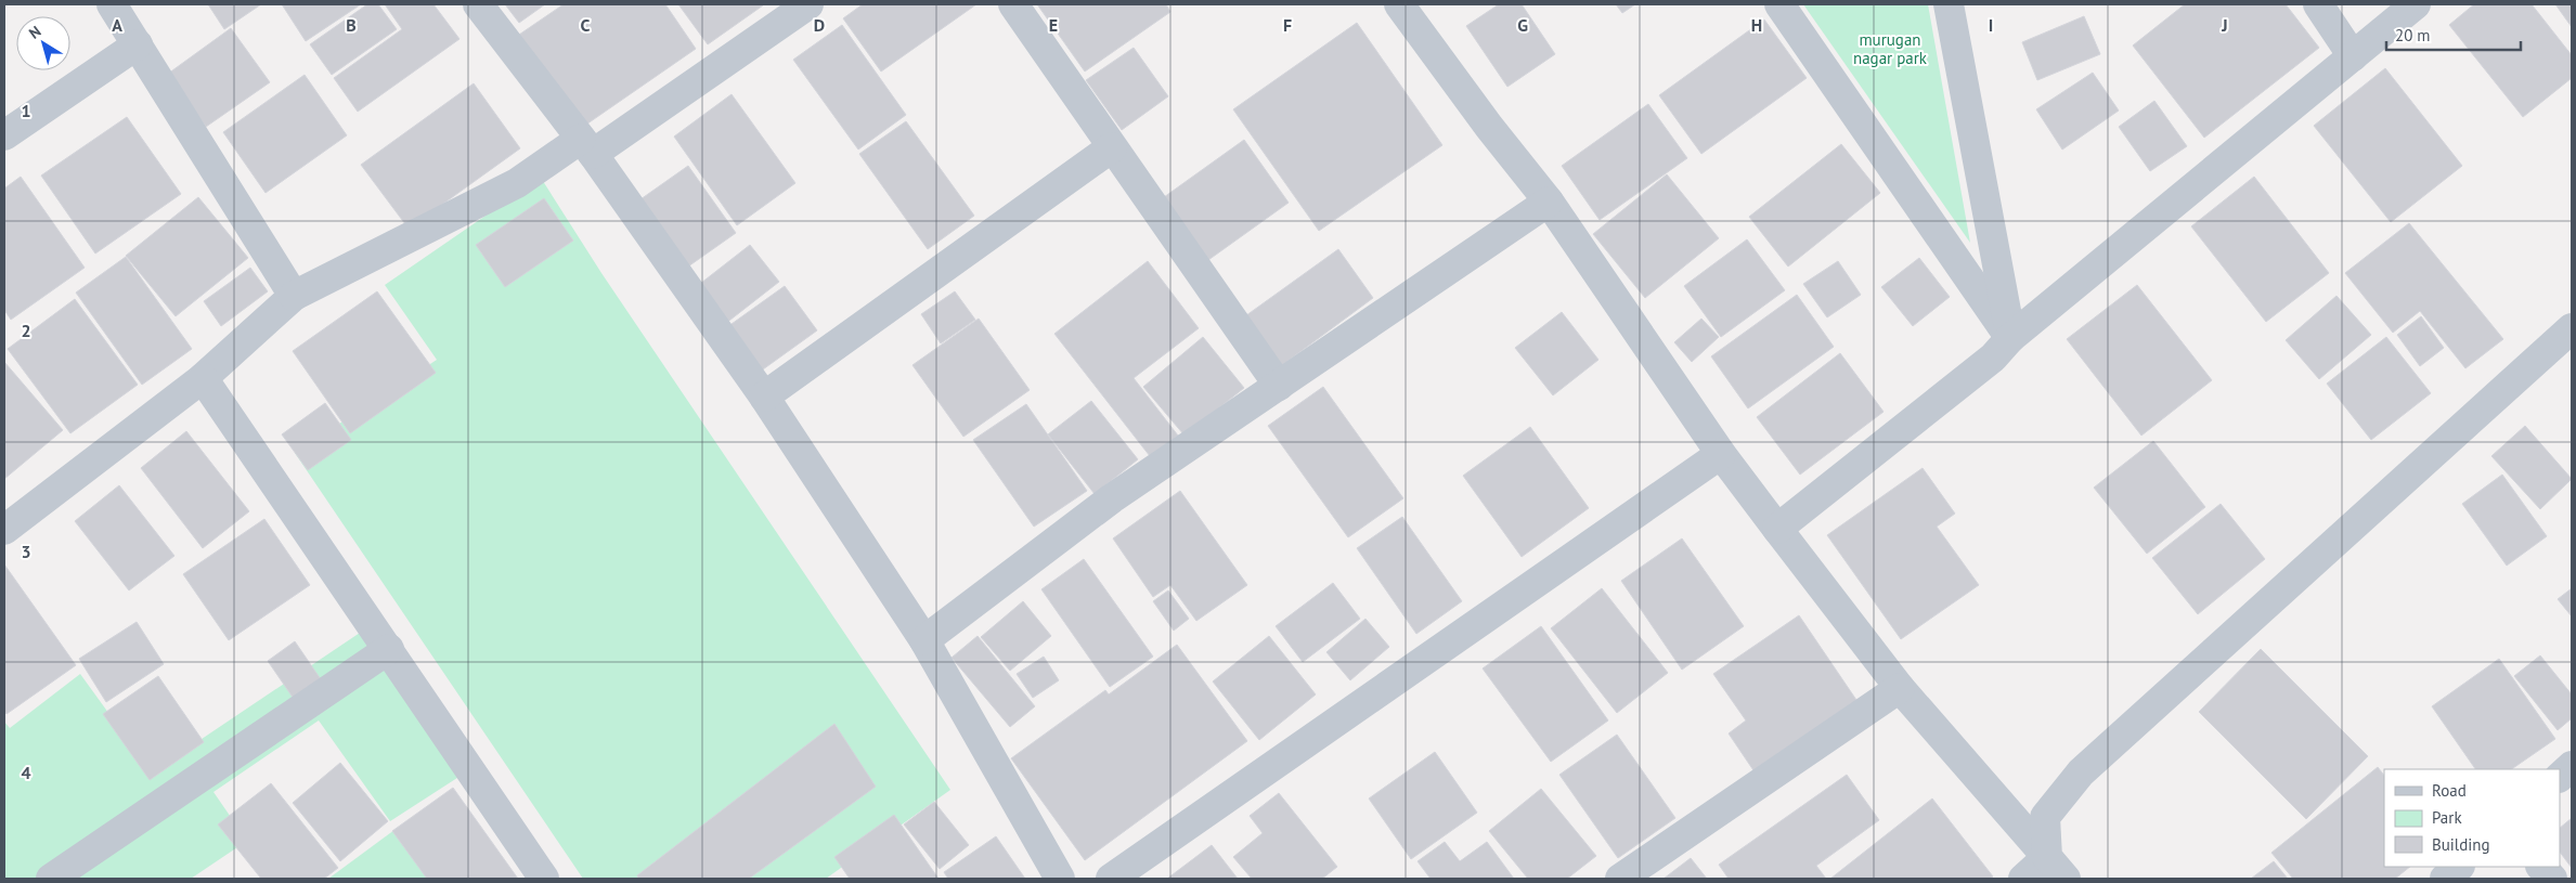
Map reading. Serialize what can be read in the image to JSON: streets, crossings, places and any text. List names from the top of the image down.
{
  "parks": ["murugan nagar park"],
  "legend": ["Road", "Park", "Building"],
  "scale_bar": "20 m",
  "north": "top left",
  "grid": {
    "columns": [
      "A",
      "B",
      "C",
      "D",
      "E",
      "F",
      "G",
      "H",
      "I",
      "J"
    ],
    "rows": [
      "1",
      "2",
      "3",
      "4"
    ]
  }
}
